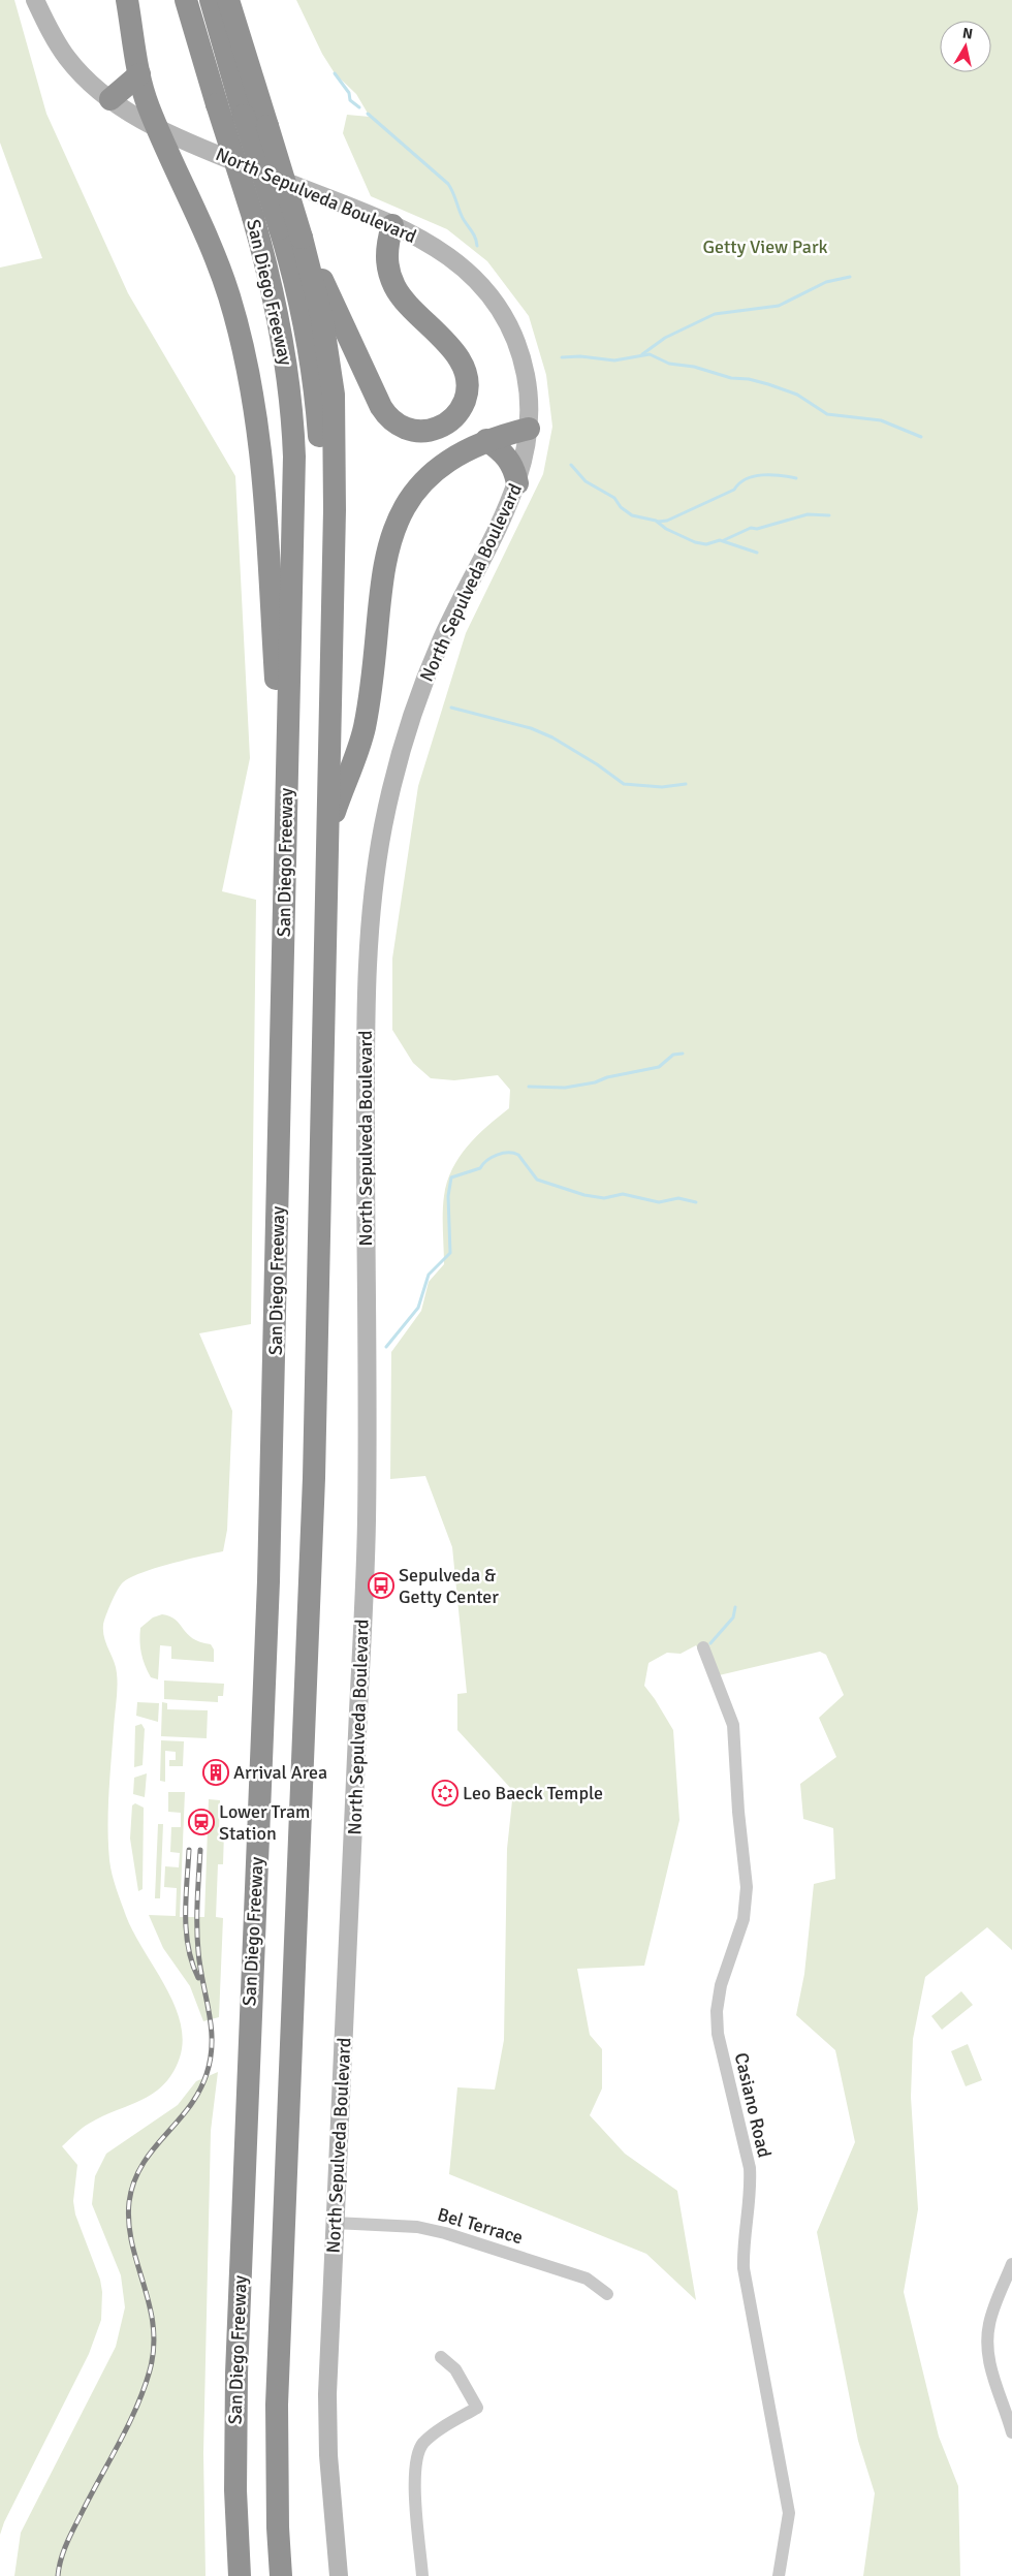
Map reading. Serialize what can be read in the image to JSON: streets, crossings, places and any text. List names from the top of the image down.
{
  "streets": {
    "highway": ["San Diego Freeway"],
    "main road": ["North Sepulveda Boulevard"],
    "street": ["Casiano Road", "Bel Terrace"]
  },
  "crossings": [
    ["North Sepulveda Boulevard", "Bel Terrace"]
  ],
  "parks": ["Getty View Park"],
  "places": {
    "bus stop": ["Sepulveda & Getty Center"],
    "building": ["Arrival Area"],
    "synagogue": ["Leo Baeck Temple"],
    "station": ["Lower Tram Station"]
  },
  "north": "top"
}
